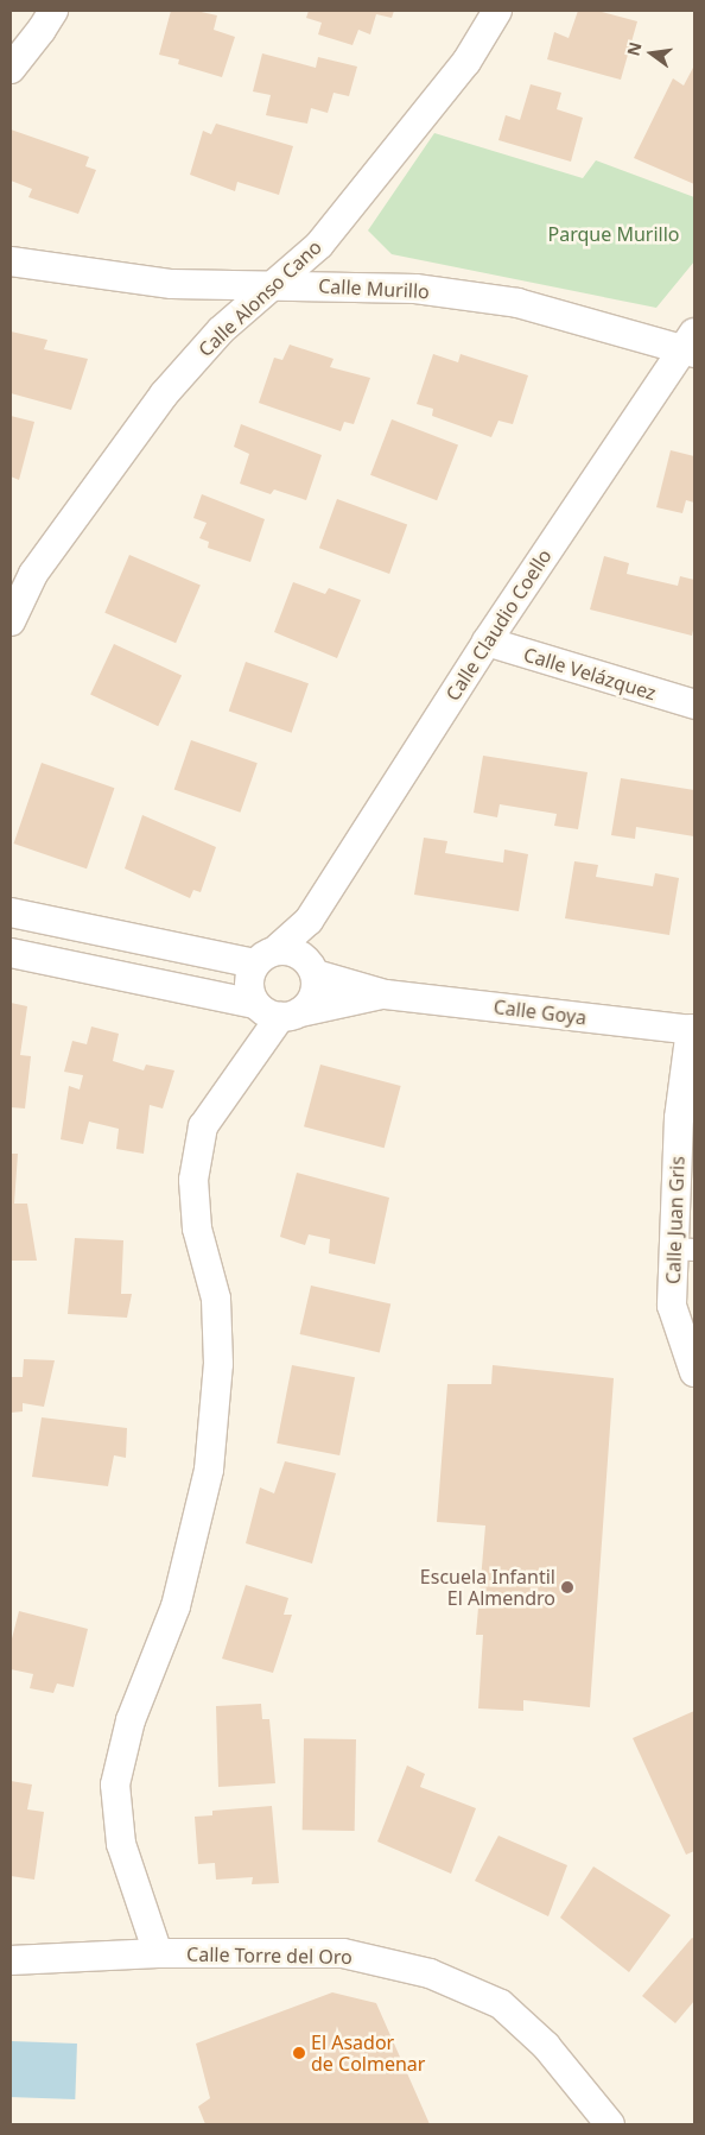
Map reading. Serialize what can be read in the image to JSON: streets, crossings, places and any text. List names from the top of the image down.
{
  "streets": {
    "street": [
      "Calle Murillo",
      "Calle Alonso Cano",
      "Calle Claudio Coello",
      "Calle Velázquez",
      "Calle Goya",
      "Calle Juan Gris",
      "Calle Torre del Oro"
    ]
  },
  "crossings": [
    ["Calle Murillo", "Calle Alonso Cano"],
    ["Calle Murillo", "Calle Claudio Coello"],
    ["Calle Claudio Coello", "Calle Velázquez"],
    ["Calle Claudio Coello", "Calle Goya"],
    ["Calle Goya", "Calle Juan Gris"]
  ],
  "parks": ["Parque Murillo"],
  "places": ["Escuela Infantil El Almendro", "El Asador de Colmenar"],
  "north": "left"
}
